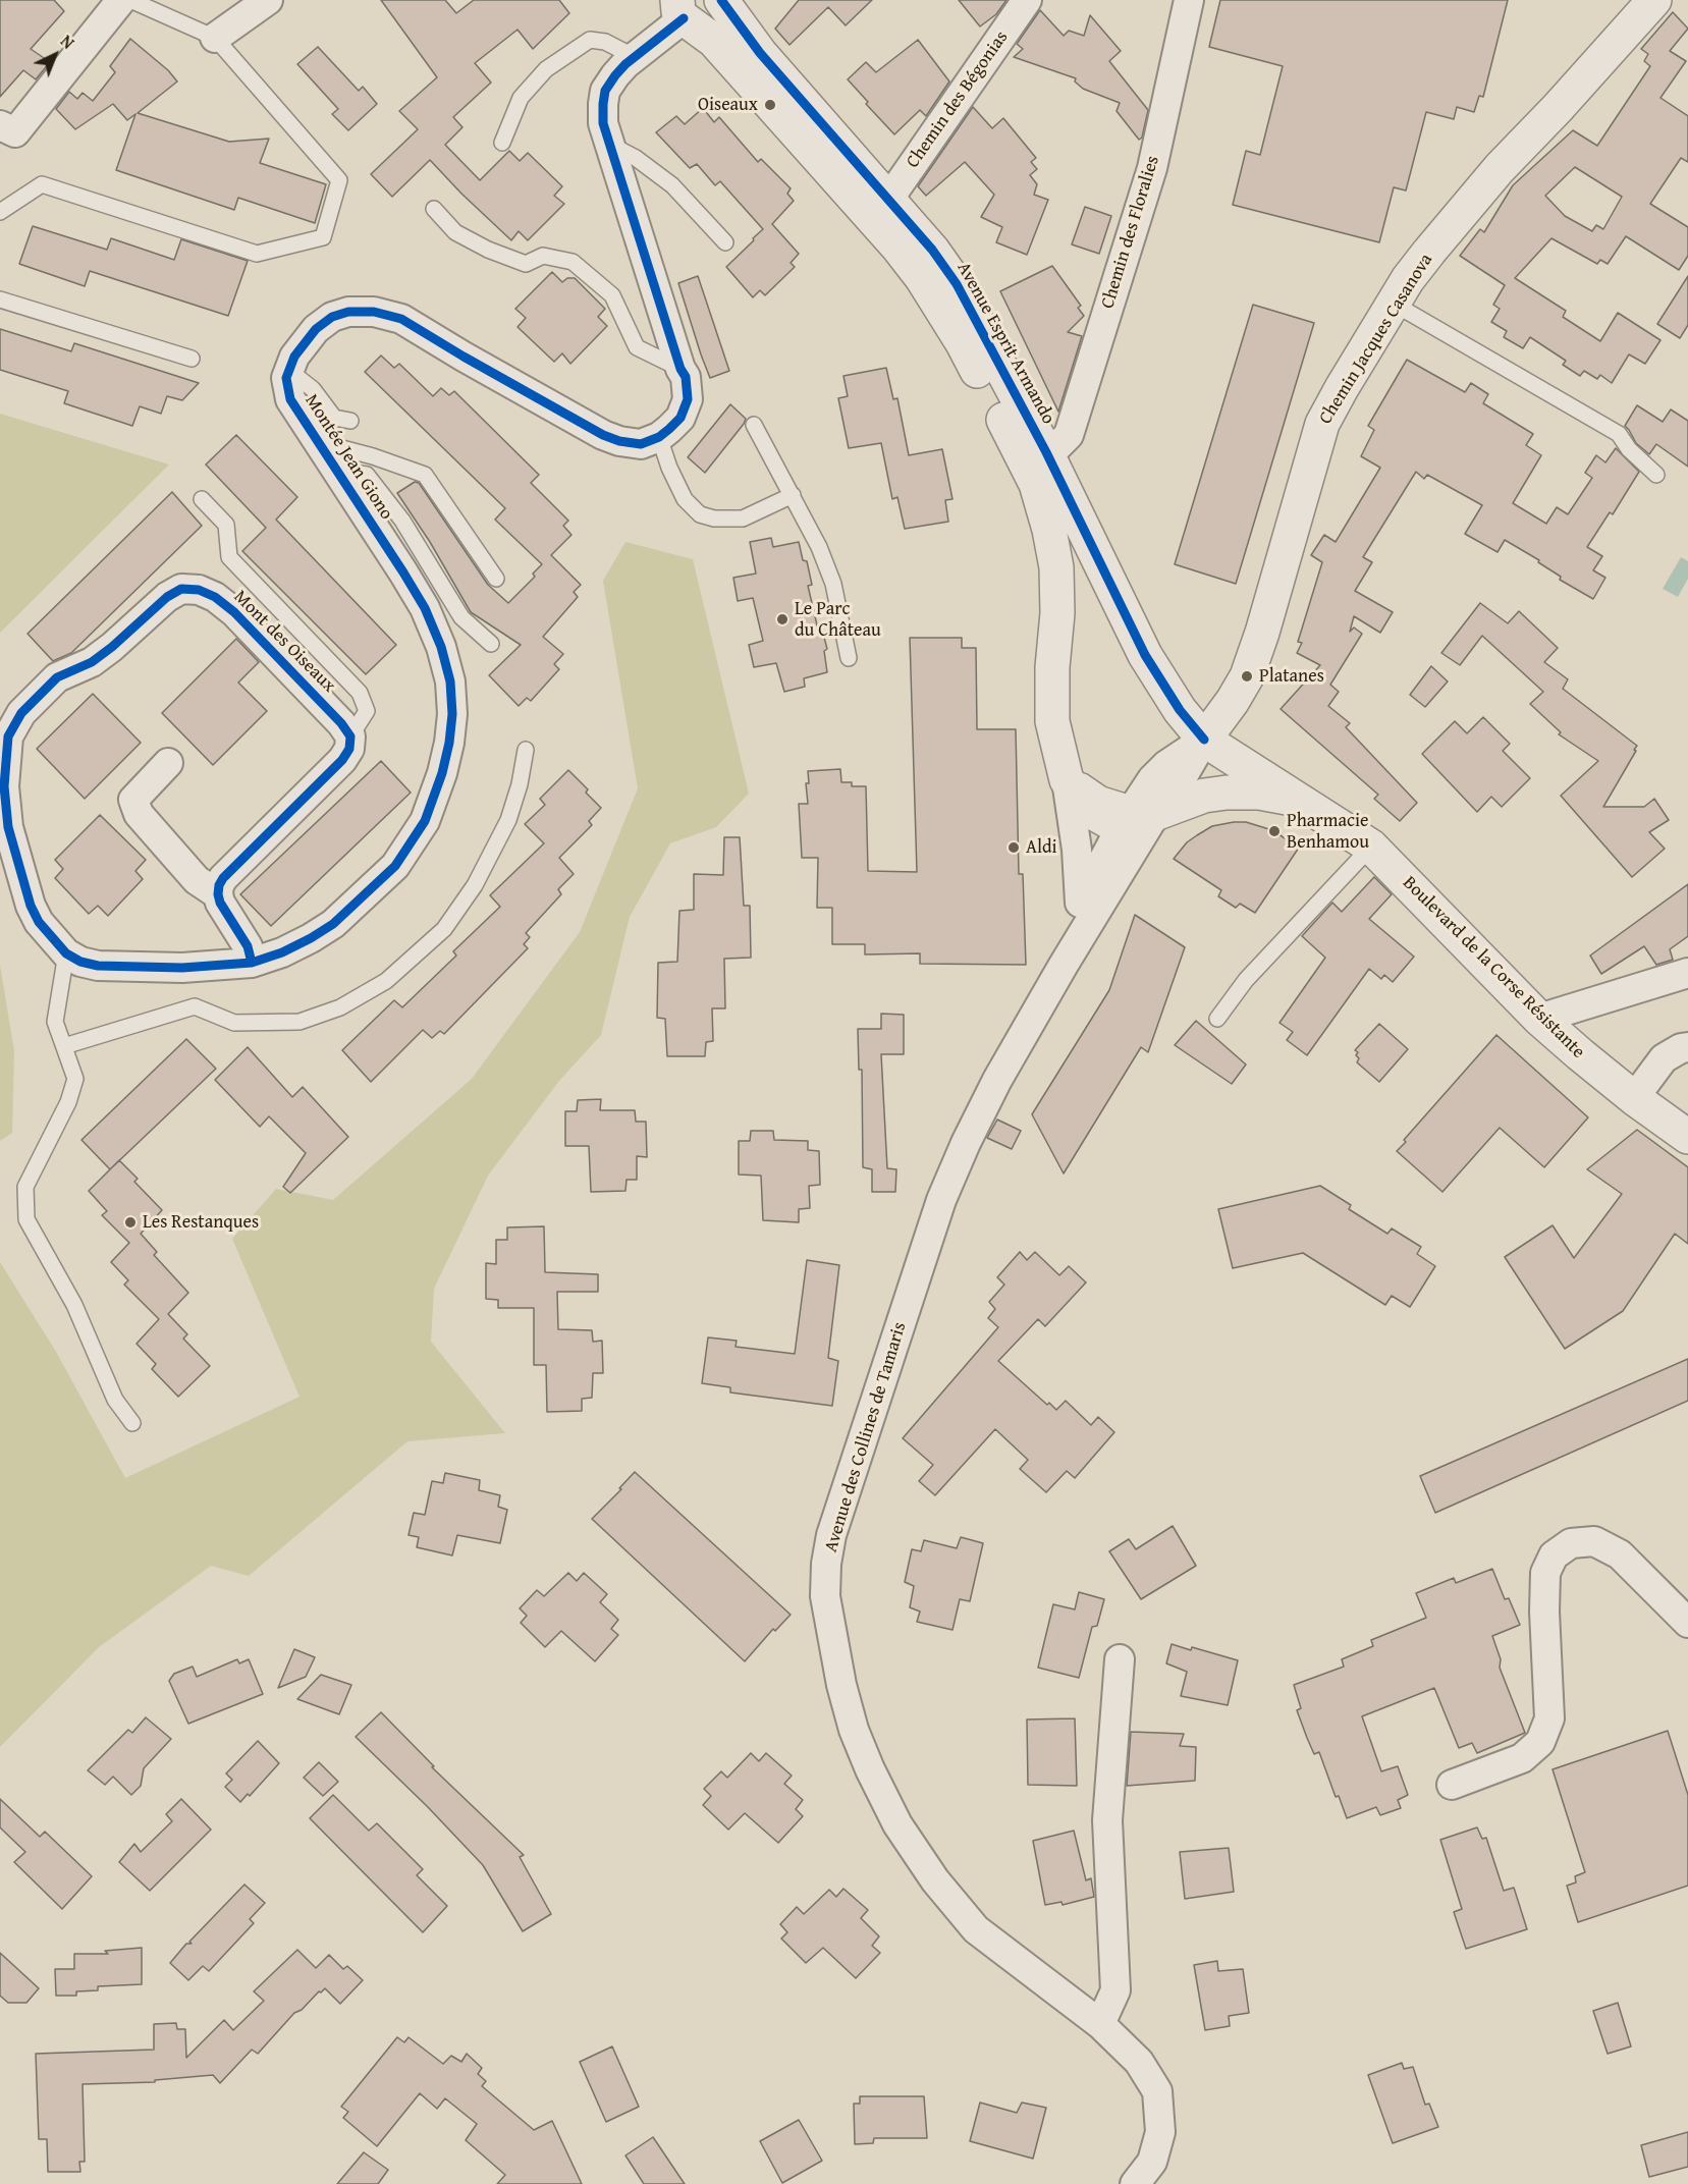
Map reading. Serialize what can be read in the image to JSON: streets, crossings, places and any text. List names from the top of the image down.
{
  "streets": {
    "street": [
      "Chemin des Bégonias",
      "Chemin des Floralies",
      "Chemin Jacques Casanova",
      "Avenue Esprit Armando",
      "Montée Jean Giono",
      "Mont des Oiseaux",
      "Boulevard de la Corse Résistante",
      "Avenue des Collines de Tamaris"
    ]
  },
  "crossings": [
    ["Chemin des Bégonias", "Avenue Esprit Armando"],
    ["Chemin des Floralies", "Avenue Esprit Armando"],
    ["Chemin Jacques Casanova", "Avenue Esprit Armando"],
    ["Chemin Jacques Casanova", "Boulevard de la Corse Résistante"],
    ["Chemin Jacques Casanova", "Avenue des Collines de Tamaris"],
    ["Avenue Esprit Armando", "Boulevard de la Corse Résistante"],
    ["Avenue Esprit Armando", "Avenue des Collines de Tamaris"],
    ["Montée Jean Giono", "Mont des Oiseaux"],
    ["Boulevard de la Corse Résistante", "Avenue des Collines de Tamaris"]
  ],
  "places": [
    "Oiseaux",
    "Le Parc du Château",
    "Platanes",
    "Pharmacie Benhamou",
    "Aldi",
    "Les Restanques"
  ],
  "north": "top right"
}
